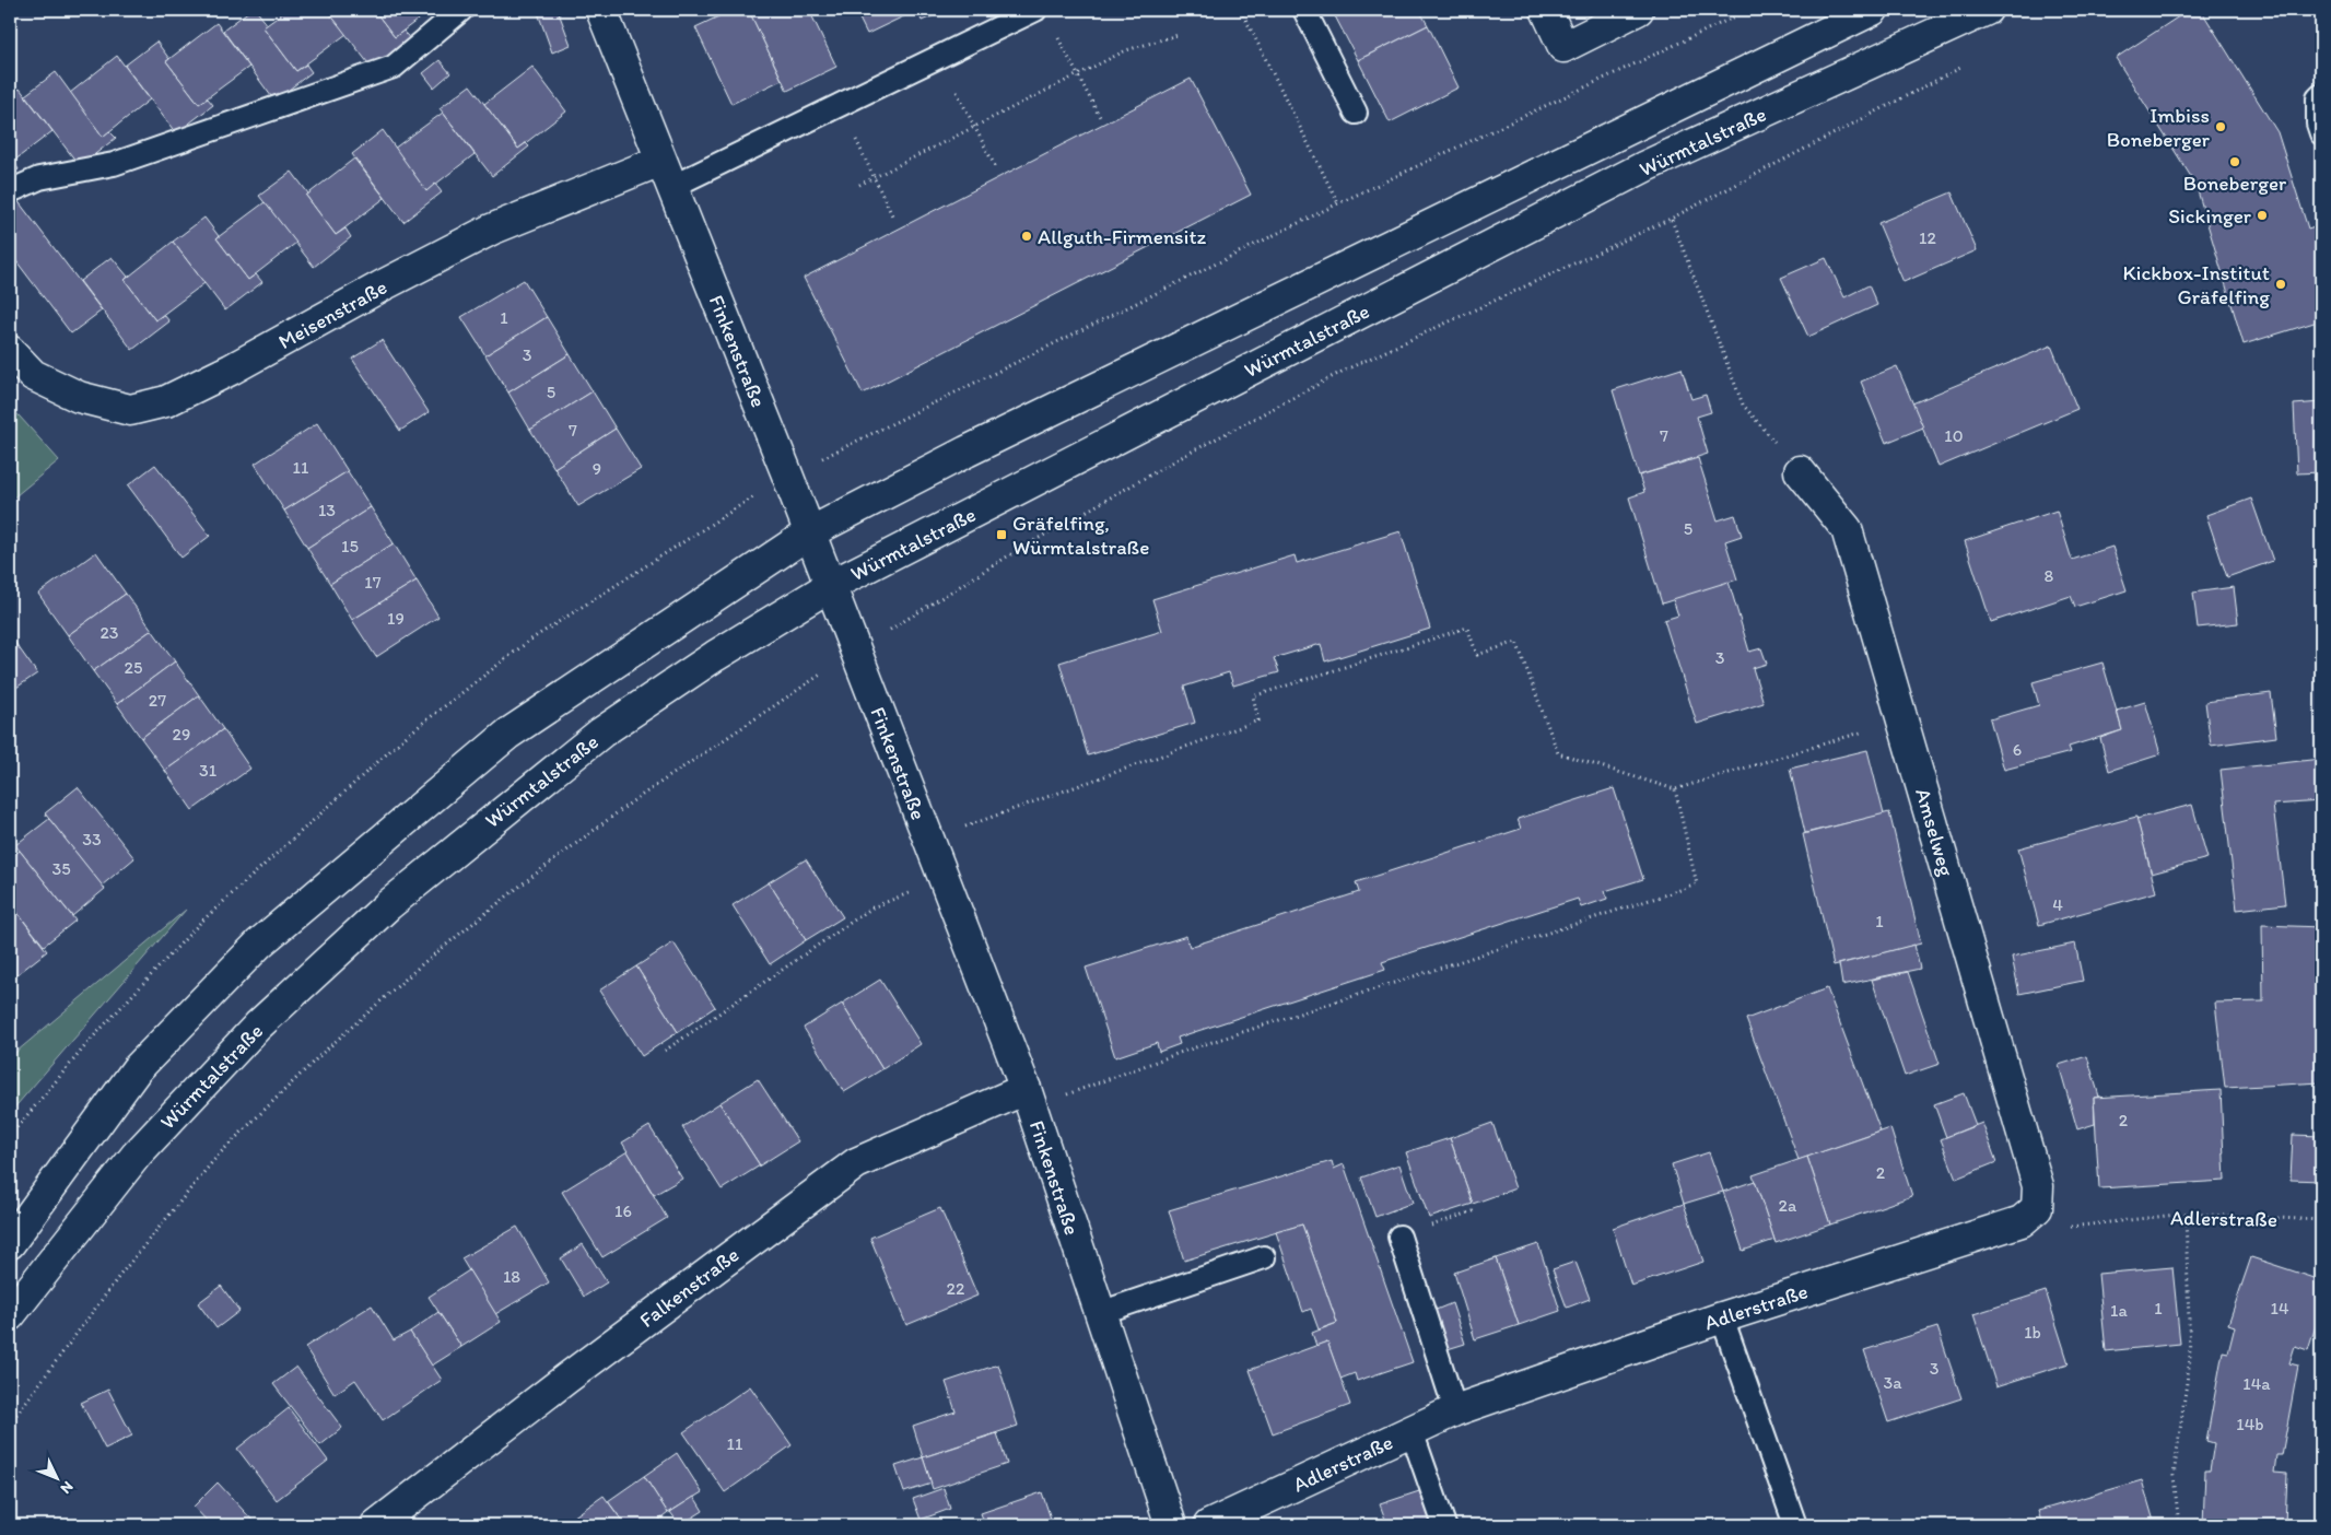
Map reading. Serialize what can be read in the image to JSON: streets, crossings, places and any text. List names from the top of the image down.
{
  "streets": {
    "street": [
      "Würmtalstraße",
      "Meisenstraße",
      "Finkenstraße",
      "Amselweg",
      "Adlerstraße",
      "Falkenstraße"
    ]
  },
  "crossings": [
    ["Würmtalstraße", "Finkenstraße"],
    ["Meisenstraße", "Finkenstraße"],
    ["Finkenstraße", "Falkenstraße"],
    ["Amselweg", "Adlerstraße"]
  ],
  "places": {
    "other": [
      "Imbiss Boneberger",
      "Boneberger",
      "Sickinger",
      "Allguth-Firmensitz",
      "Kickbox-Institut Gräfelfing"
    ],
    "transit": ["Gräfelfing, Würmtalstraße"]
  },
  "house_numbers": [
    "12",
    "1",
    "3",
    "5",
    "7",
    "7",
    "10",
    "11",
    "9",
    "13",
    "5",
    "15",
    "8",
    "17",
    "19",
    "23",
    "3",
    "25",
    "27",
    "29",
    "6",
    "31",
    "33",
    "35",
    "4",
    "1",
    "2",
    "2",
    "2a",
    "16",
    "18",
    "22",
    "1",
    "14",
    "1a",
    "1b",
    "3",
    "3a",
    "14a",
    "14b",
    "11"
  ],
  "north": "bottom right"
}
